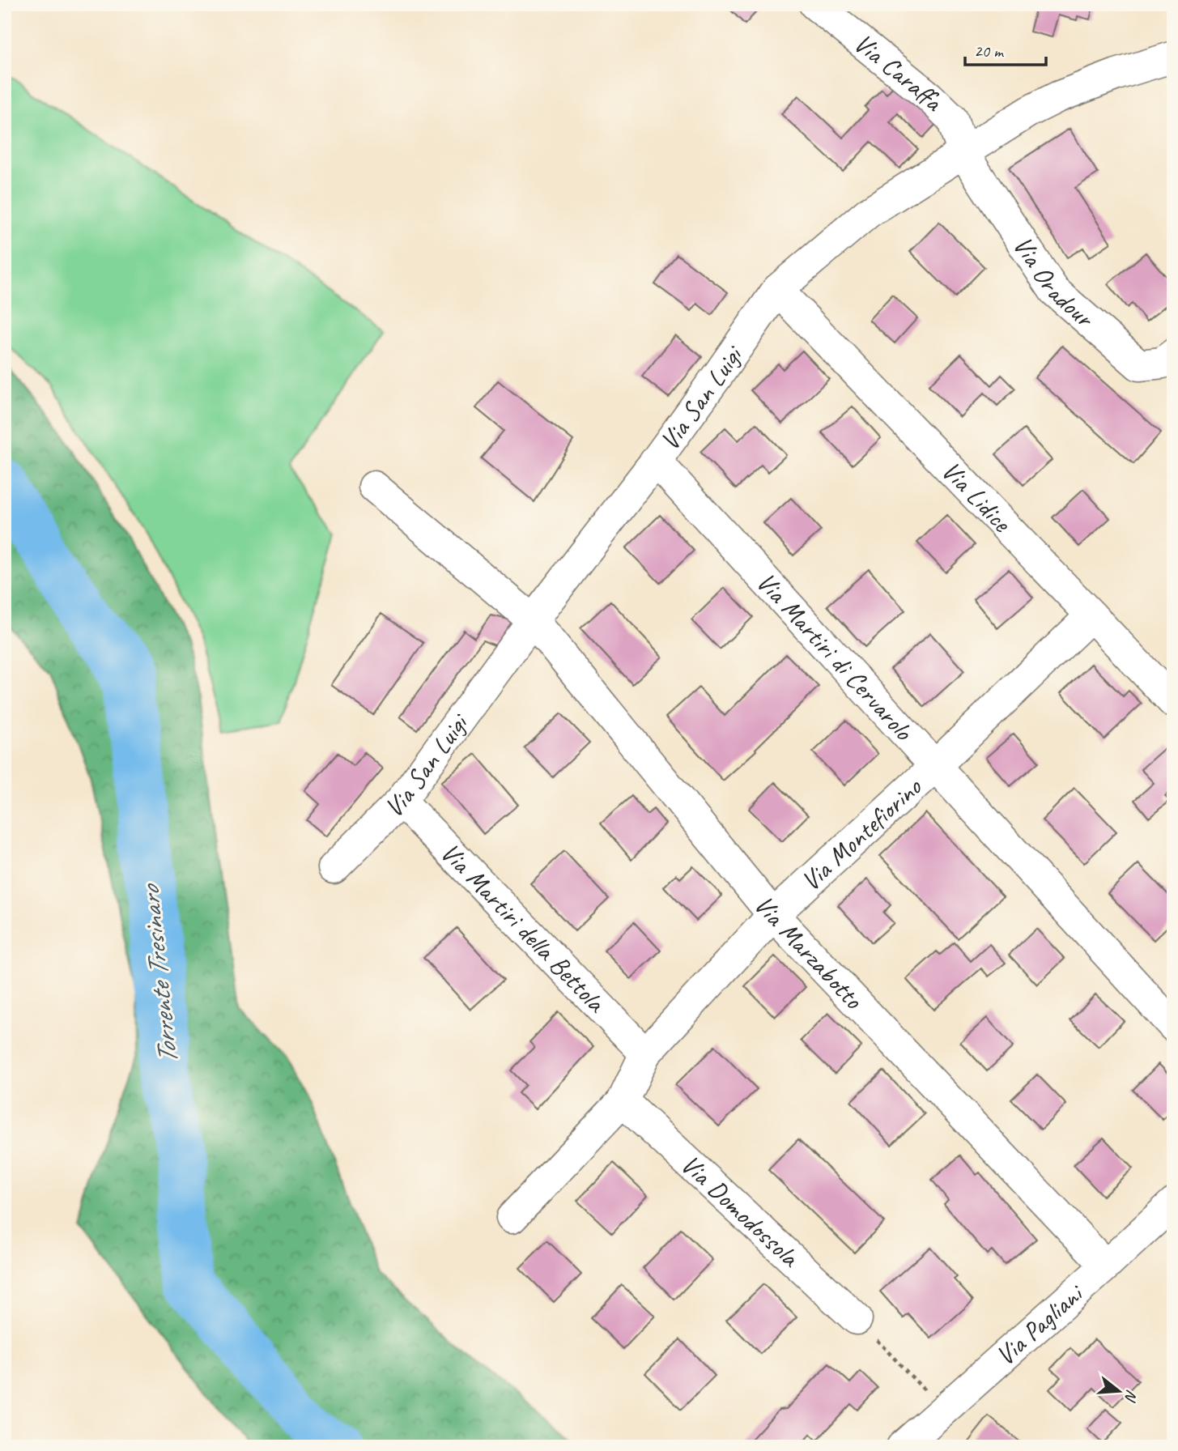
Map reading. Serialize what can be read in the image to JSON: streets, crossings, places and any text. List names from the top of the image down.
{
  "streets": {
    "street": [
      "Via Caraffa",
      "Via Oradour",
      "Via San Luigi",
      "Via Lidice",
      "Via Martiri di Cervarolo",
      "Via Montefiorino",
      "Via Martiri della Bettola",
      "Via Marzabotto",
      "Via Domodossola",
      "Via Pagliani"
    ]
  },
  "crossings": [
    ["Via Caraffa", "Via Oradour"],
    ["Via Caraffa", "Via San Luigi"],
    ["Via Oradour", "Via San Luigi"],
    ["Via San Luigi", "Via Lidice"],
    ["Via San Luigi", "Via Martiri di Cervarolo"],
    ["Via San Luigi", "Via Martiri della Bettola"],
    ["Via San Luigi", "Via Marzabotto"],
    ["Via Lidice", "Via Montefiorino"],
    ["Via Martiri di Cervarolo", "Via Montefiorino"],
    ["Via Montefiorino", "Via Martiri della Bettola"],
    ["Via Montefiorino", "Via Marzabotto"],
    ["Via Montefiorino", "Via Domodossola"],
    ["Via Marzabotto", "Via Pagliani"]
  ],
  "water": ["Torrente Tresinaro"],
  "scale_bar": "20 m",
  "north": "right"
}
